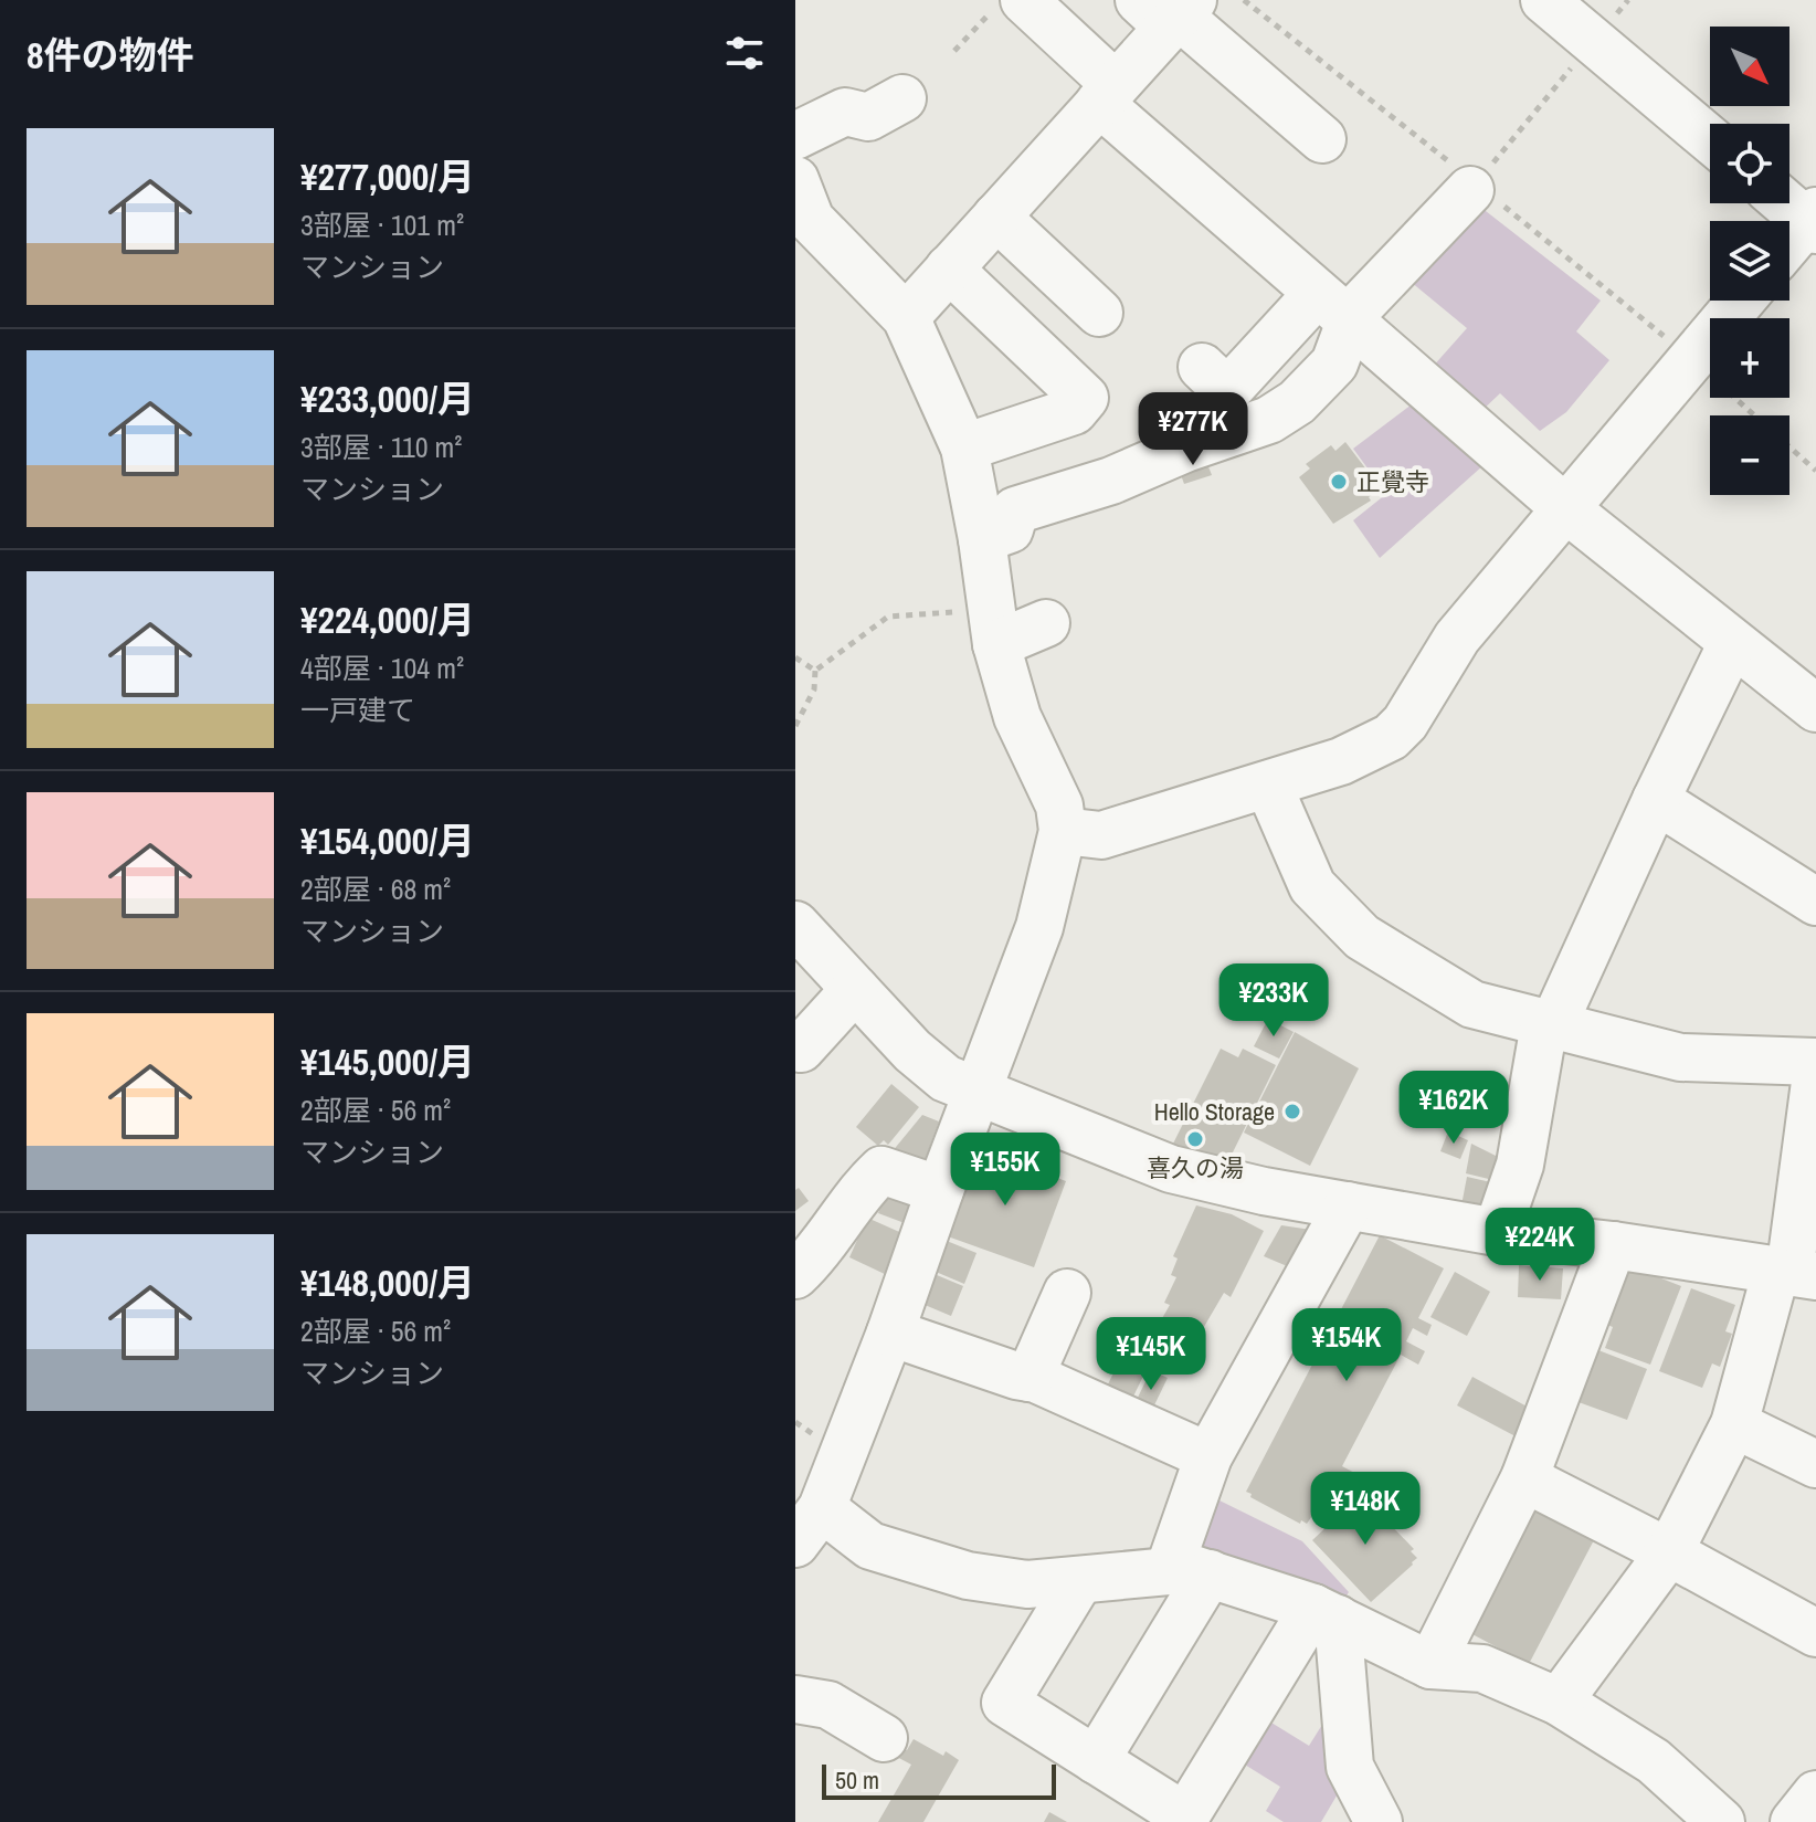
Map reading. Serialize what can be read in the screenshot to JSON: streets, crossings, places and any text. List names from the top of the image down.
{
  "places": ["正覺寺", "Hello Storage", "喜久の湯"],
  "scale_bar": "50 m",
  "north": "bottom right",
  "page": {
    "heading": "8件の物件",
    "map_buttons": ["+", "−"],
    "list": [
      {
        "name": "¥277,000/月",
        "note": "3部屋 · 101 m² · マンション"
      },
      {
        "name": "¥233,000/月",
        "note": "3部屋 · 110 m² · マンション"
      },
      {
        "name": "¥224,000/月",
        "note": "4部屋 · 104 m² · 一戸建て"
      },
      {
        "name": "¥154,000/月",
        "note": "2部屋 · 68 m² · マンション"
      },
      {
        "name": "¥145,000/月",
        "note": "2部屋 · 56 m² · マンション"
      },
      {
        "name": "¥148,000/月",
        "note": "2部屋 · 56 m² · マンション"
      }
    ],
    "price": [
      "¥277K",
      "¥233K",
      "¥162K",
      "¥155K",
      "¥224K",
      "¥154K",
      "¥145K",
      "¥148K"
    ],
    "scale": "50 m"
  }
}
